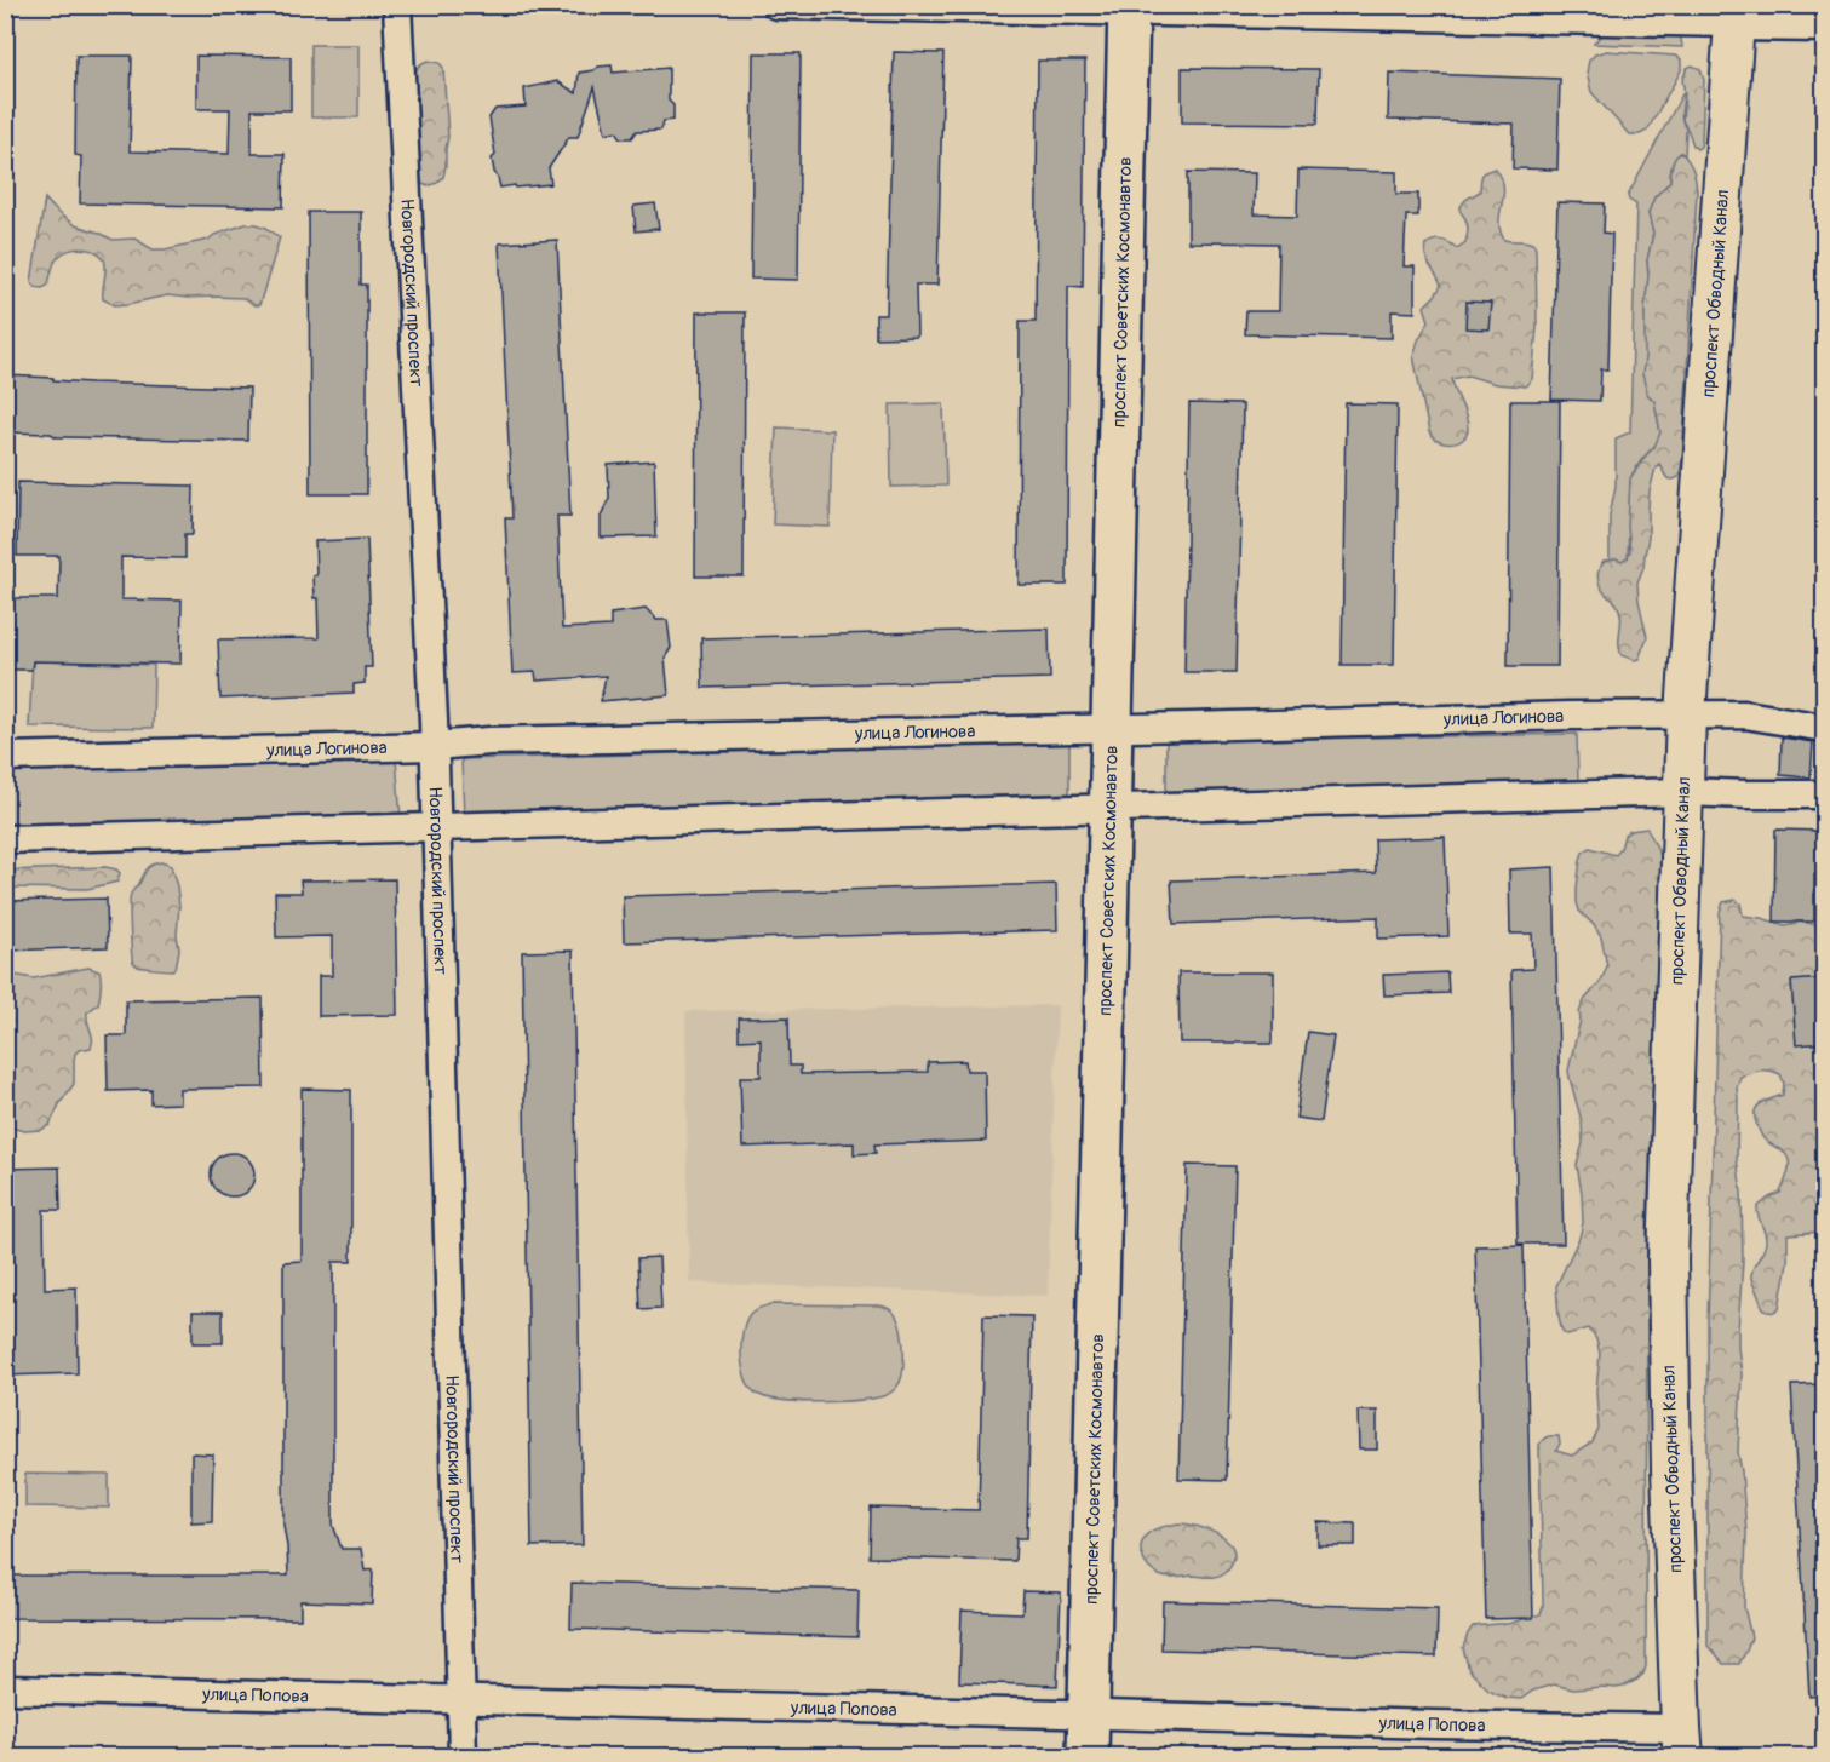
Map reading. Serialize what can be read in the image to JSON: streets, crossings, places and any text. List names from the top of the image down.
{
  "streets": {
    "main road": ["проспект Советских Космонавтов", "проспект Обводный Канал"],
    "street": ["Новгородский проспект", "улица Логинова", "улица Попова"]
  },
  "crossings": [
    ["Новгородский проспект", "улица Логинова"],
    ["Новгородский проспект", "улица Попова"],
    ["проспект Советских Космонавтов", "улица Логинова"],
    ["проспект Советских Космонавтов", "улица Попова"],
    ["проспект Обводный Канал", "улица Логинова"],
    ["проспект Обводный Канал", "улица Попова"]
  ]
}
